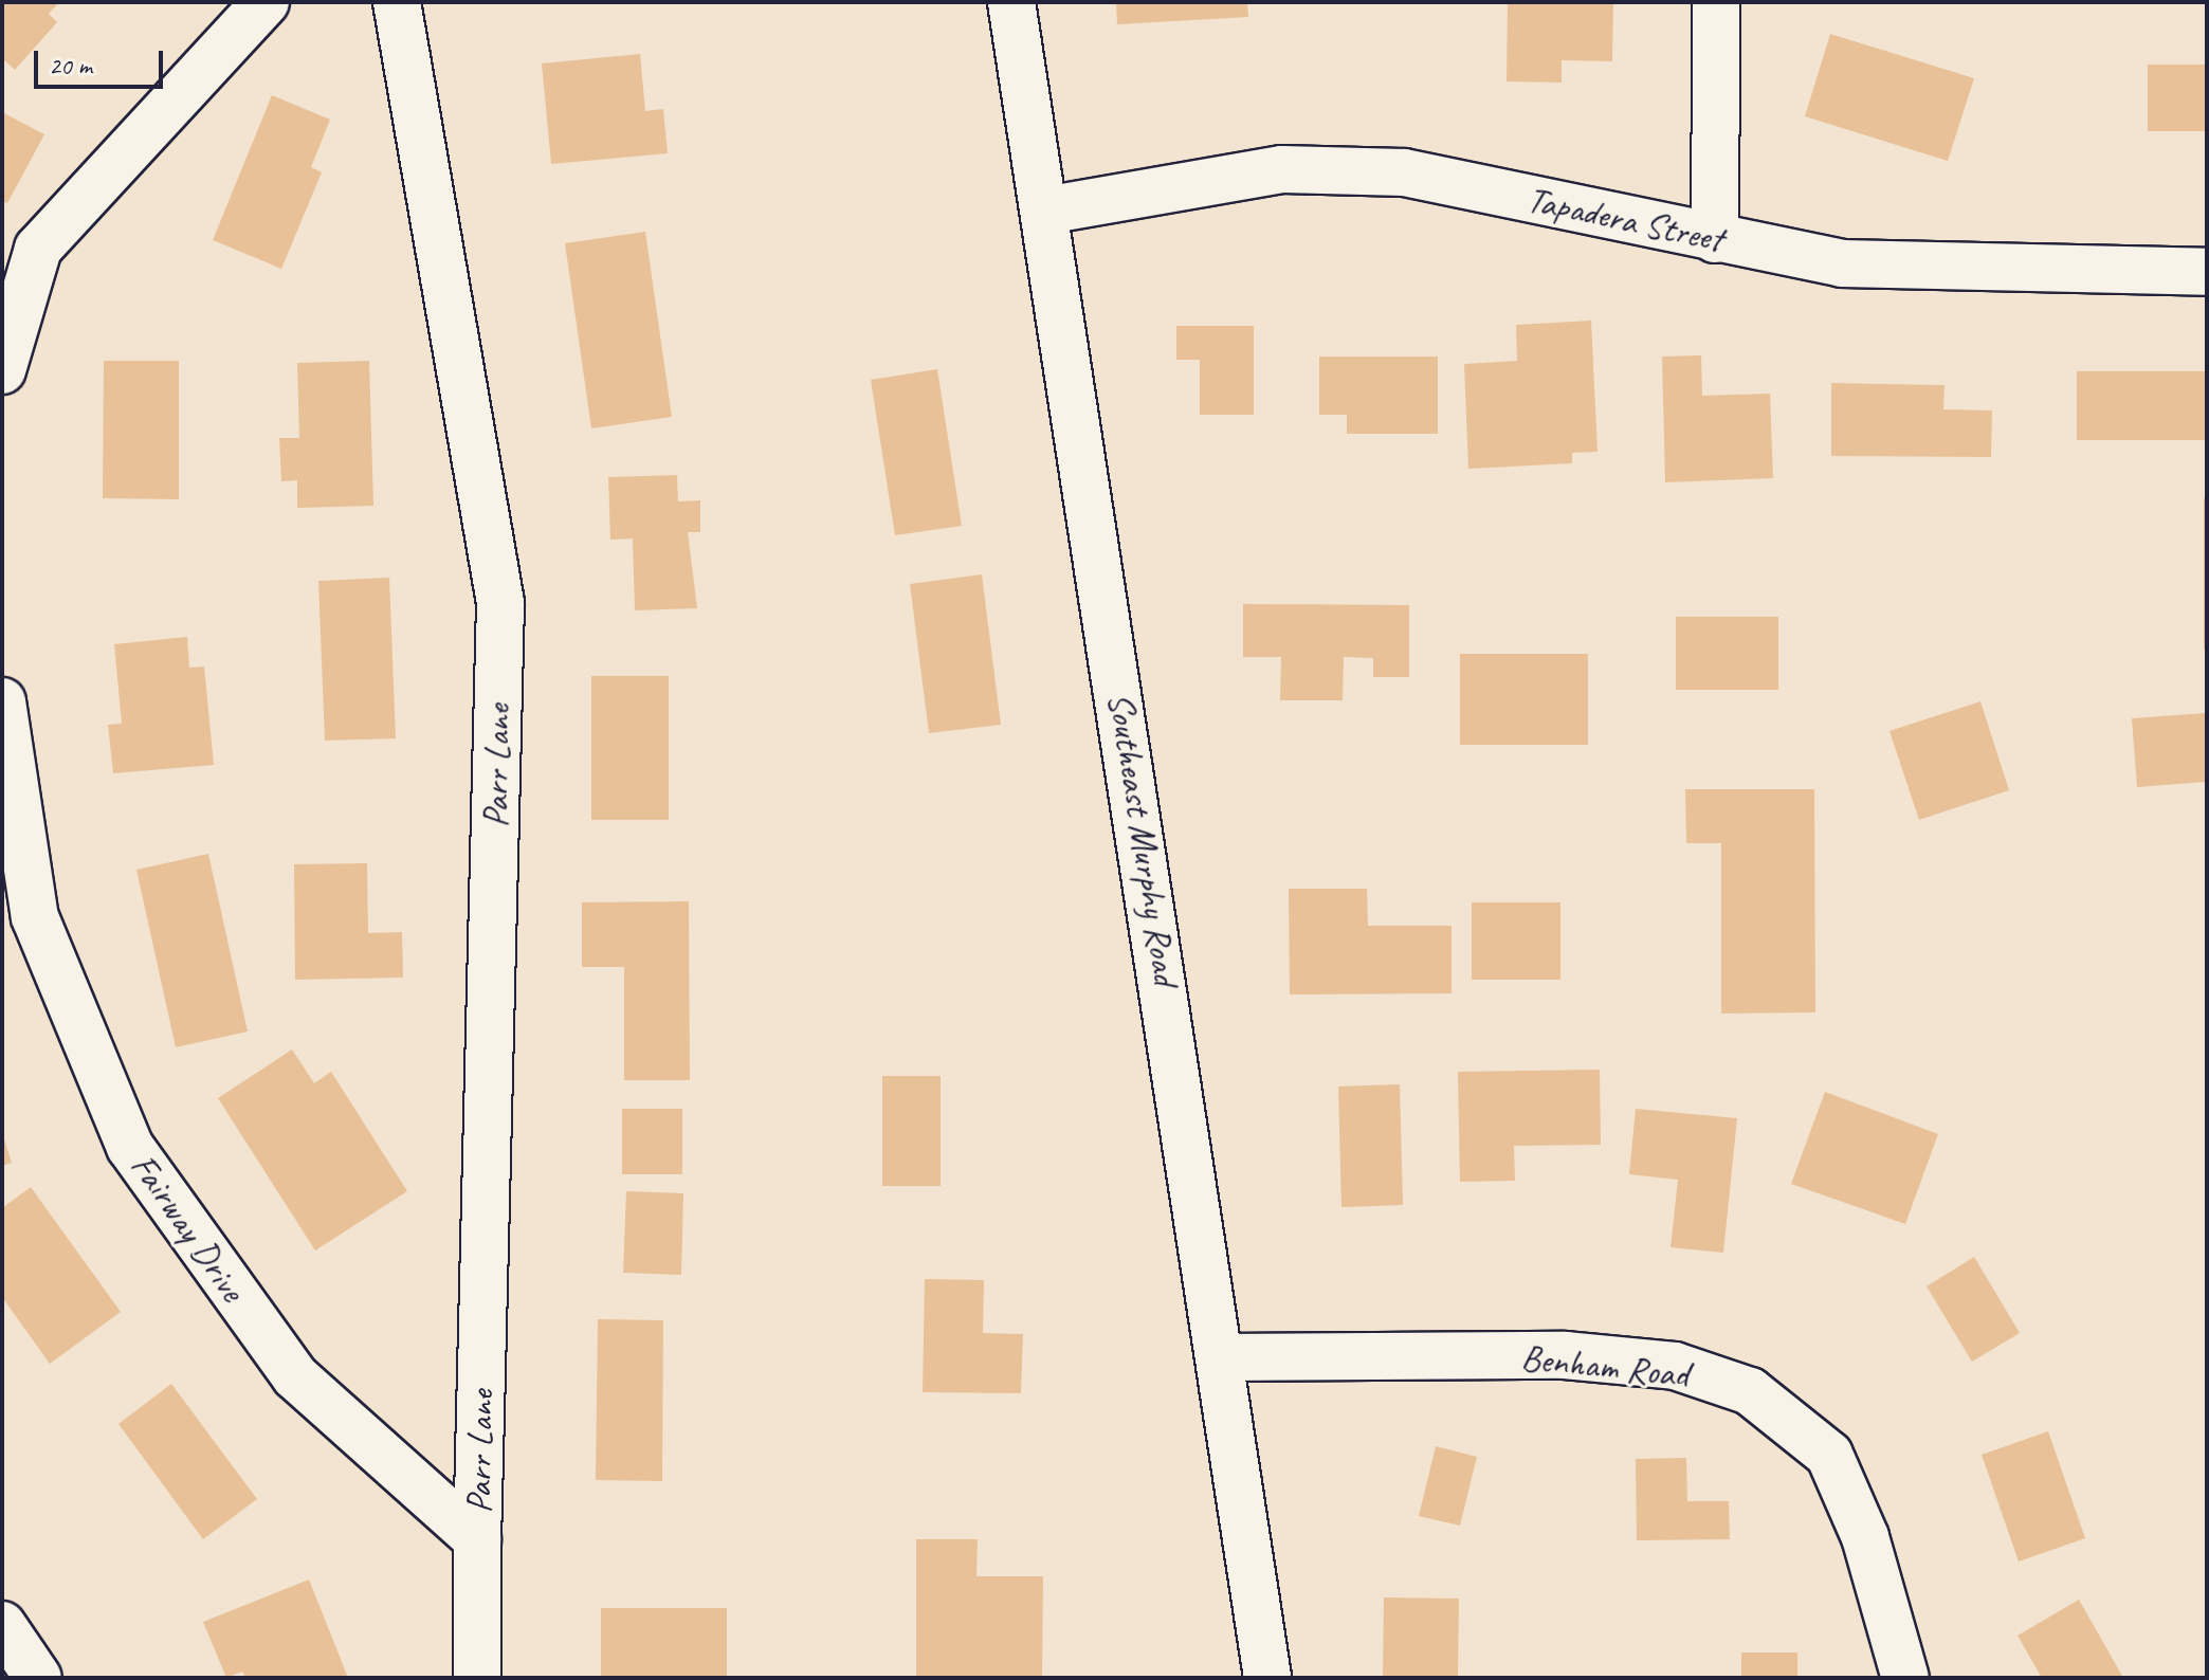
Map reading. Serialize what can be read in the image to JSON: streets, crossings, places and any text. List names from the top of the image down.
{
  "streets": {
    "street": [
      "Tapadera Street",
      "Parr Lane",
      "Southeast Murphy Road",
      "Fairway Drive",
      "Benham Road"
    ]
  },
  "crossings": [
    ["Tapadera Street", "Southeast Murphy Road"],
    ["Parr Lane", "Fairway Drive"],
    ["Southeast Murphy Road", "Benham Road"]
  ],
  "scale_bar": "20 m"
}
